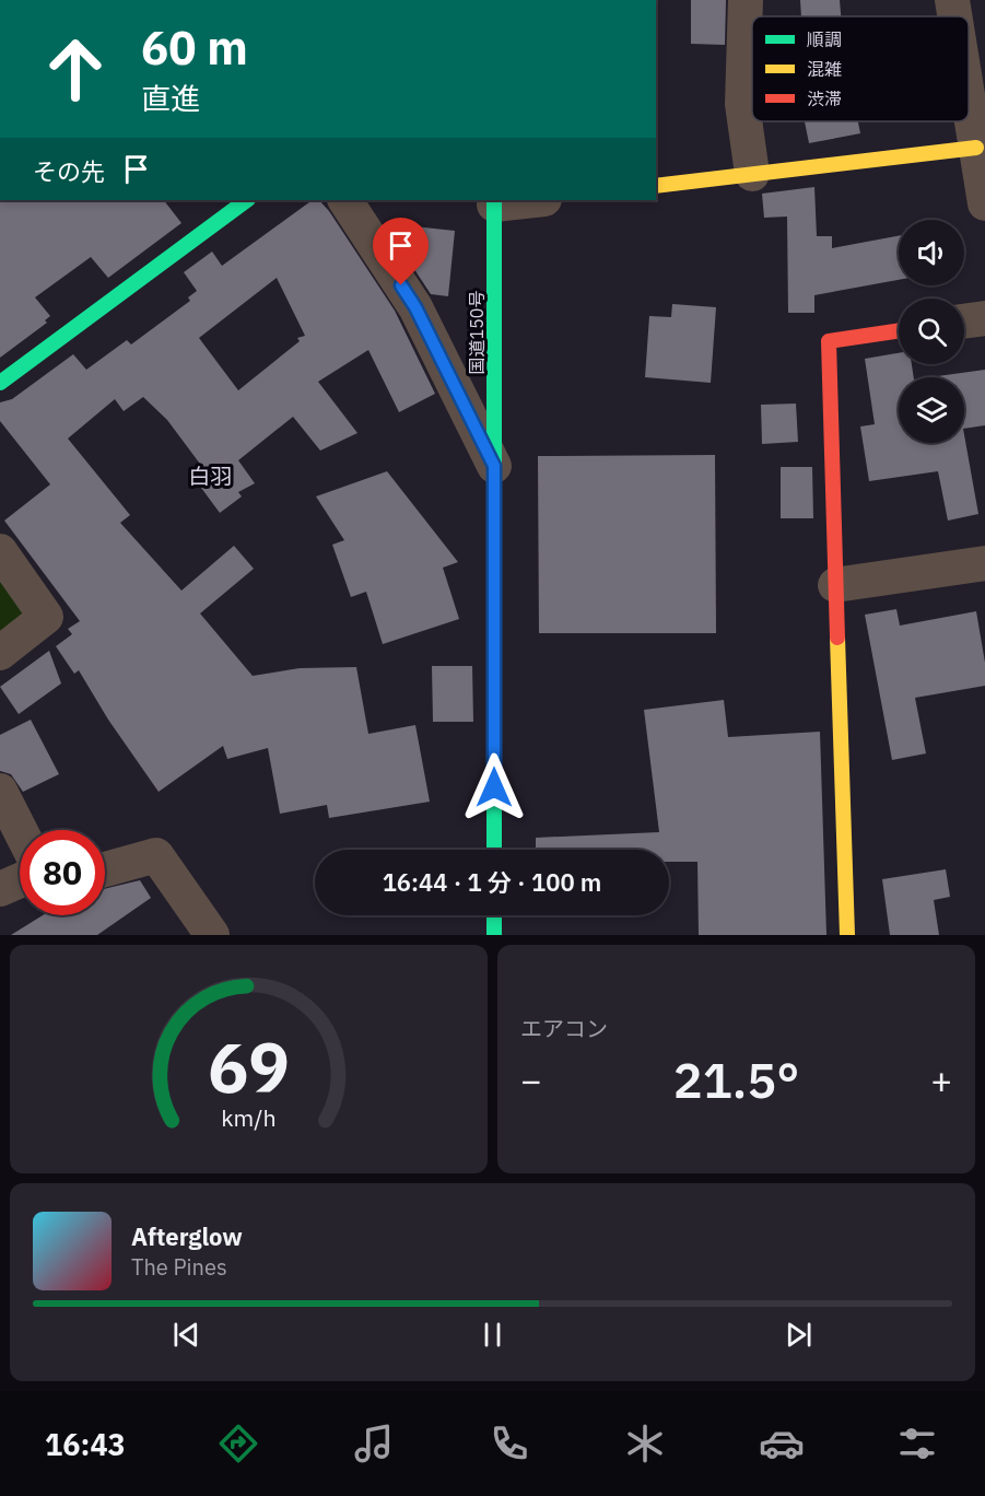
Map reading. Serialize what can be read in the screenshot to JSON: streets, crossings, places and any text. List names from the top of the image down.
{
  "streets": {
    "main road": ["国道150号"]
  },
  "districts": ["白羽"],
  "legend": ["順調", "混雑", "渋滞"],
  "page": {
    "turn": ["60 m", "直進"],
    "then": "その先",
    "limit": "80",
    "trip": "16:44 · 1 分 · 100 m",
    "tile": "エアコン",
    "heat": ["−", "21.5°", "+"],
    "song": ["Afterglow", "The Pines"],
    "tabs": "16:43",
    "gauge": ["69", "km/h"]
  }
}
